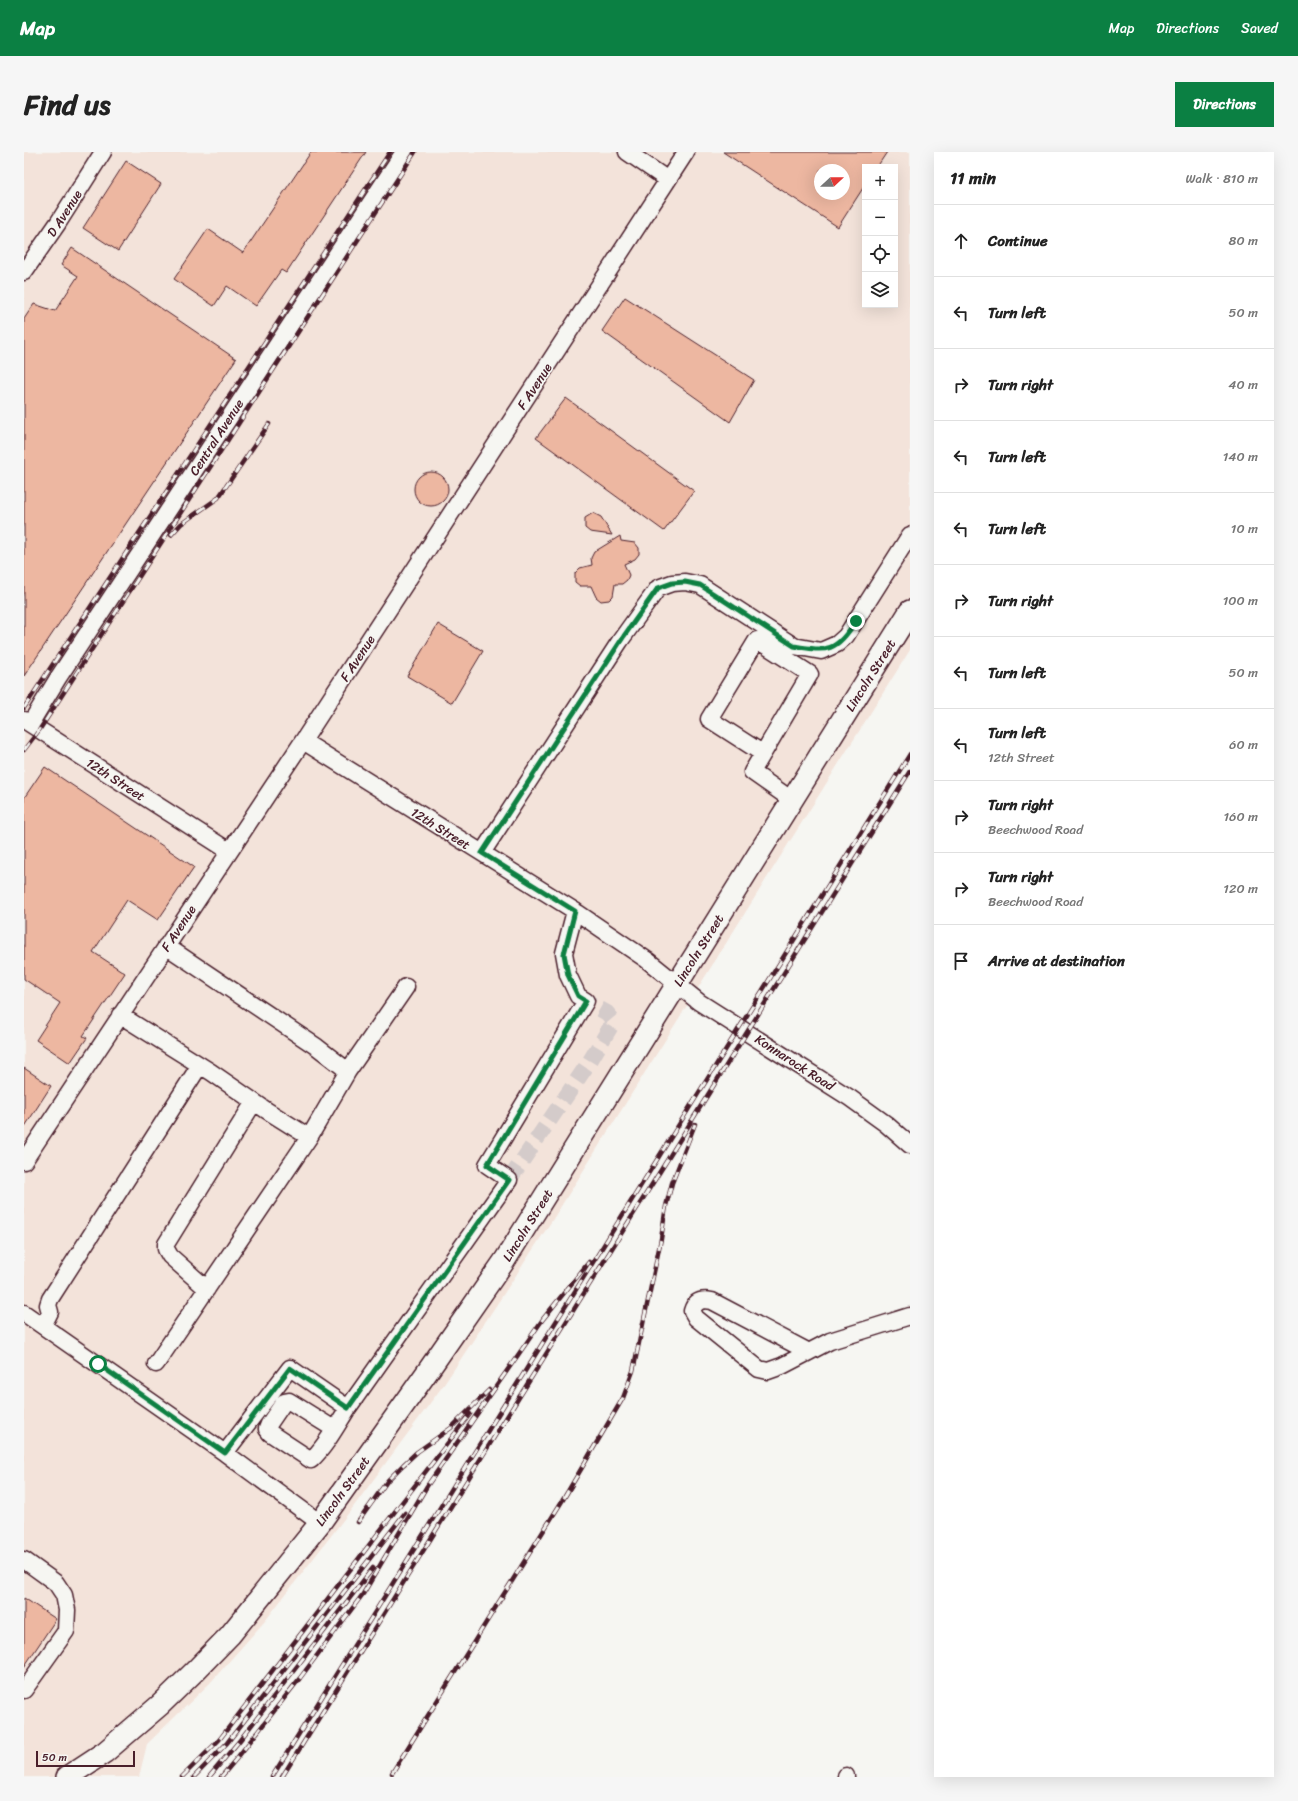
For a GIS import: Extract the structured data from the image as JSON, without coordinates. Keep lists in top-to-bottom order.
{
  "streets": {
    "main road": ["Lincoln Street"],
    "street": [
      "D Avenue",
      "F Avenue",
      "Central Avenue",
      "12th Street",
      "Konnarock Road"
    ]
  },
  "crossings": [
    ["F Avenue", "12th Street"],
    ["Central Avenue", "12th Street"],
    ["Lincoln Street", "12th Street"],
    ["Lincoln Street", "Konnarock Road"],
    ["12th Street", "Konnarock Road"]
  ],
  "scale_bar": "50 m",
  "north": "right",
  "page": {
    "header": "Map",
    "nav": ["Map", "Directions", "Saved"],
    "title": "Find us",
    "buttons": "Directions",
    "heading": ["11 min", "Walk · 810 m"],
    "map_buttons": ["+", "−"],
    "list": [
      ["Continue", "80 m"],
      ["Turn left", "50 m"],
      ["Turn right", "40 m"],
      ["Turn left", "140 m"],
      ["Turn left", "10 m"],
      ["Turn right", "100 m"],
      ["Turn left", "50 m"],
      ["Turn left", "12th Street", "60 m"],
      ["Turn right", "Beechwood Road", "160 m"],
      ["Turn right", "Beechwood Road", "120 m"],
      "Arrive at destination"
    ],
    "scale": "50 m"
  }
}
